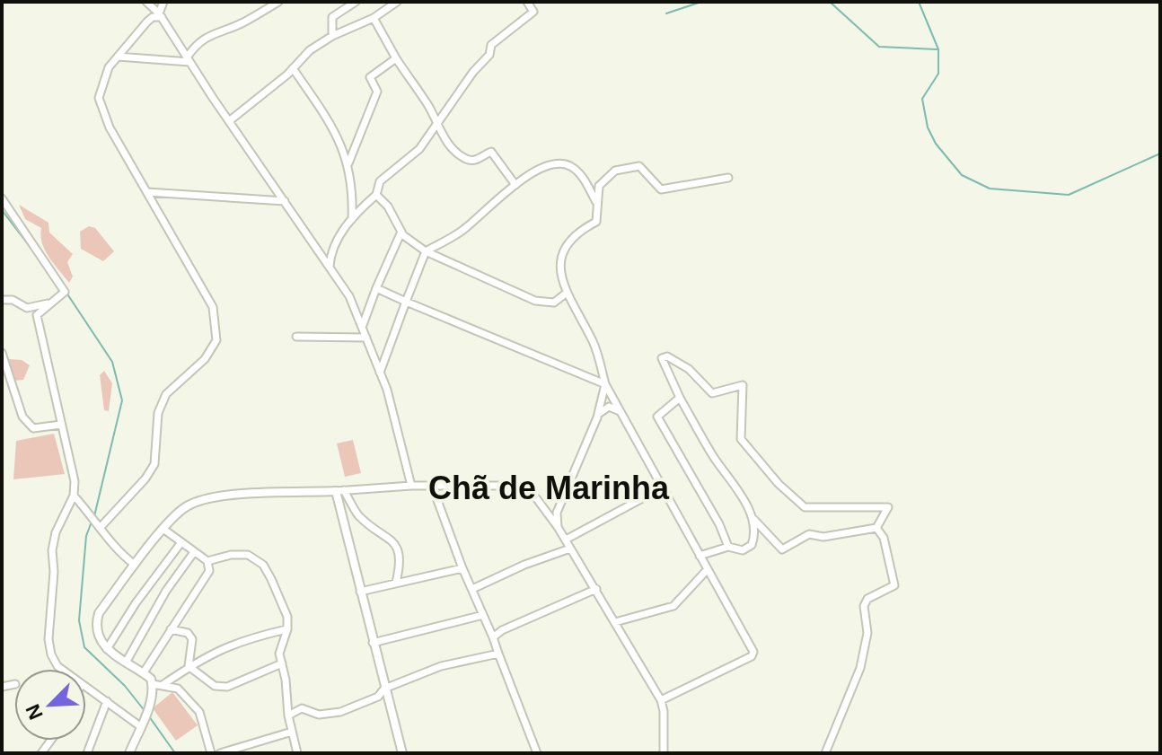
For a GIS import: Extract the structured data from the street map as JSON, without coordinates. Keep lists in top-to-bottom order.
{
  "districts": ["Chã de Marinha"],
  "north": "bottom left"
}
